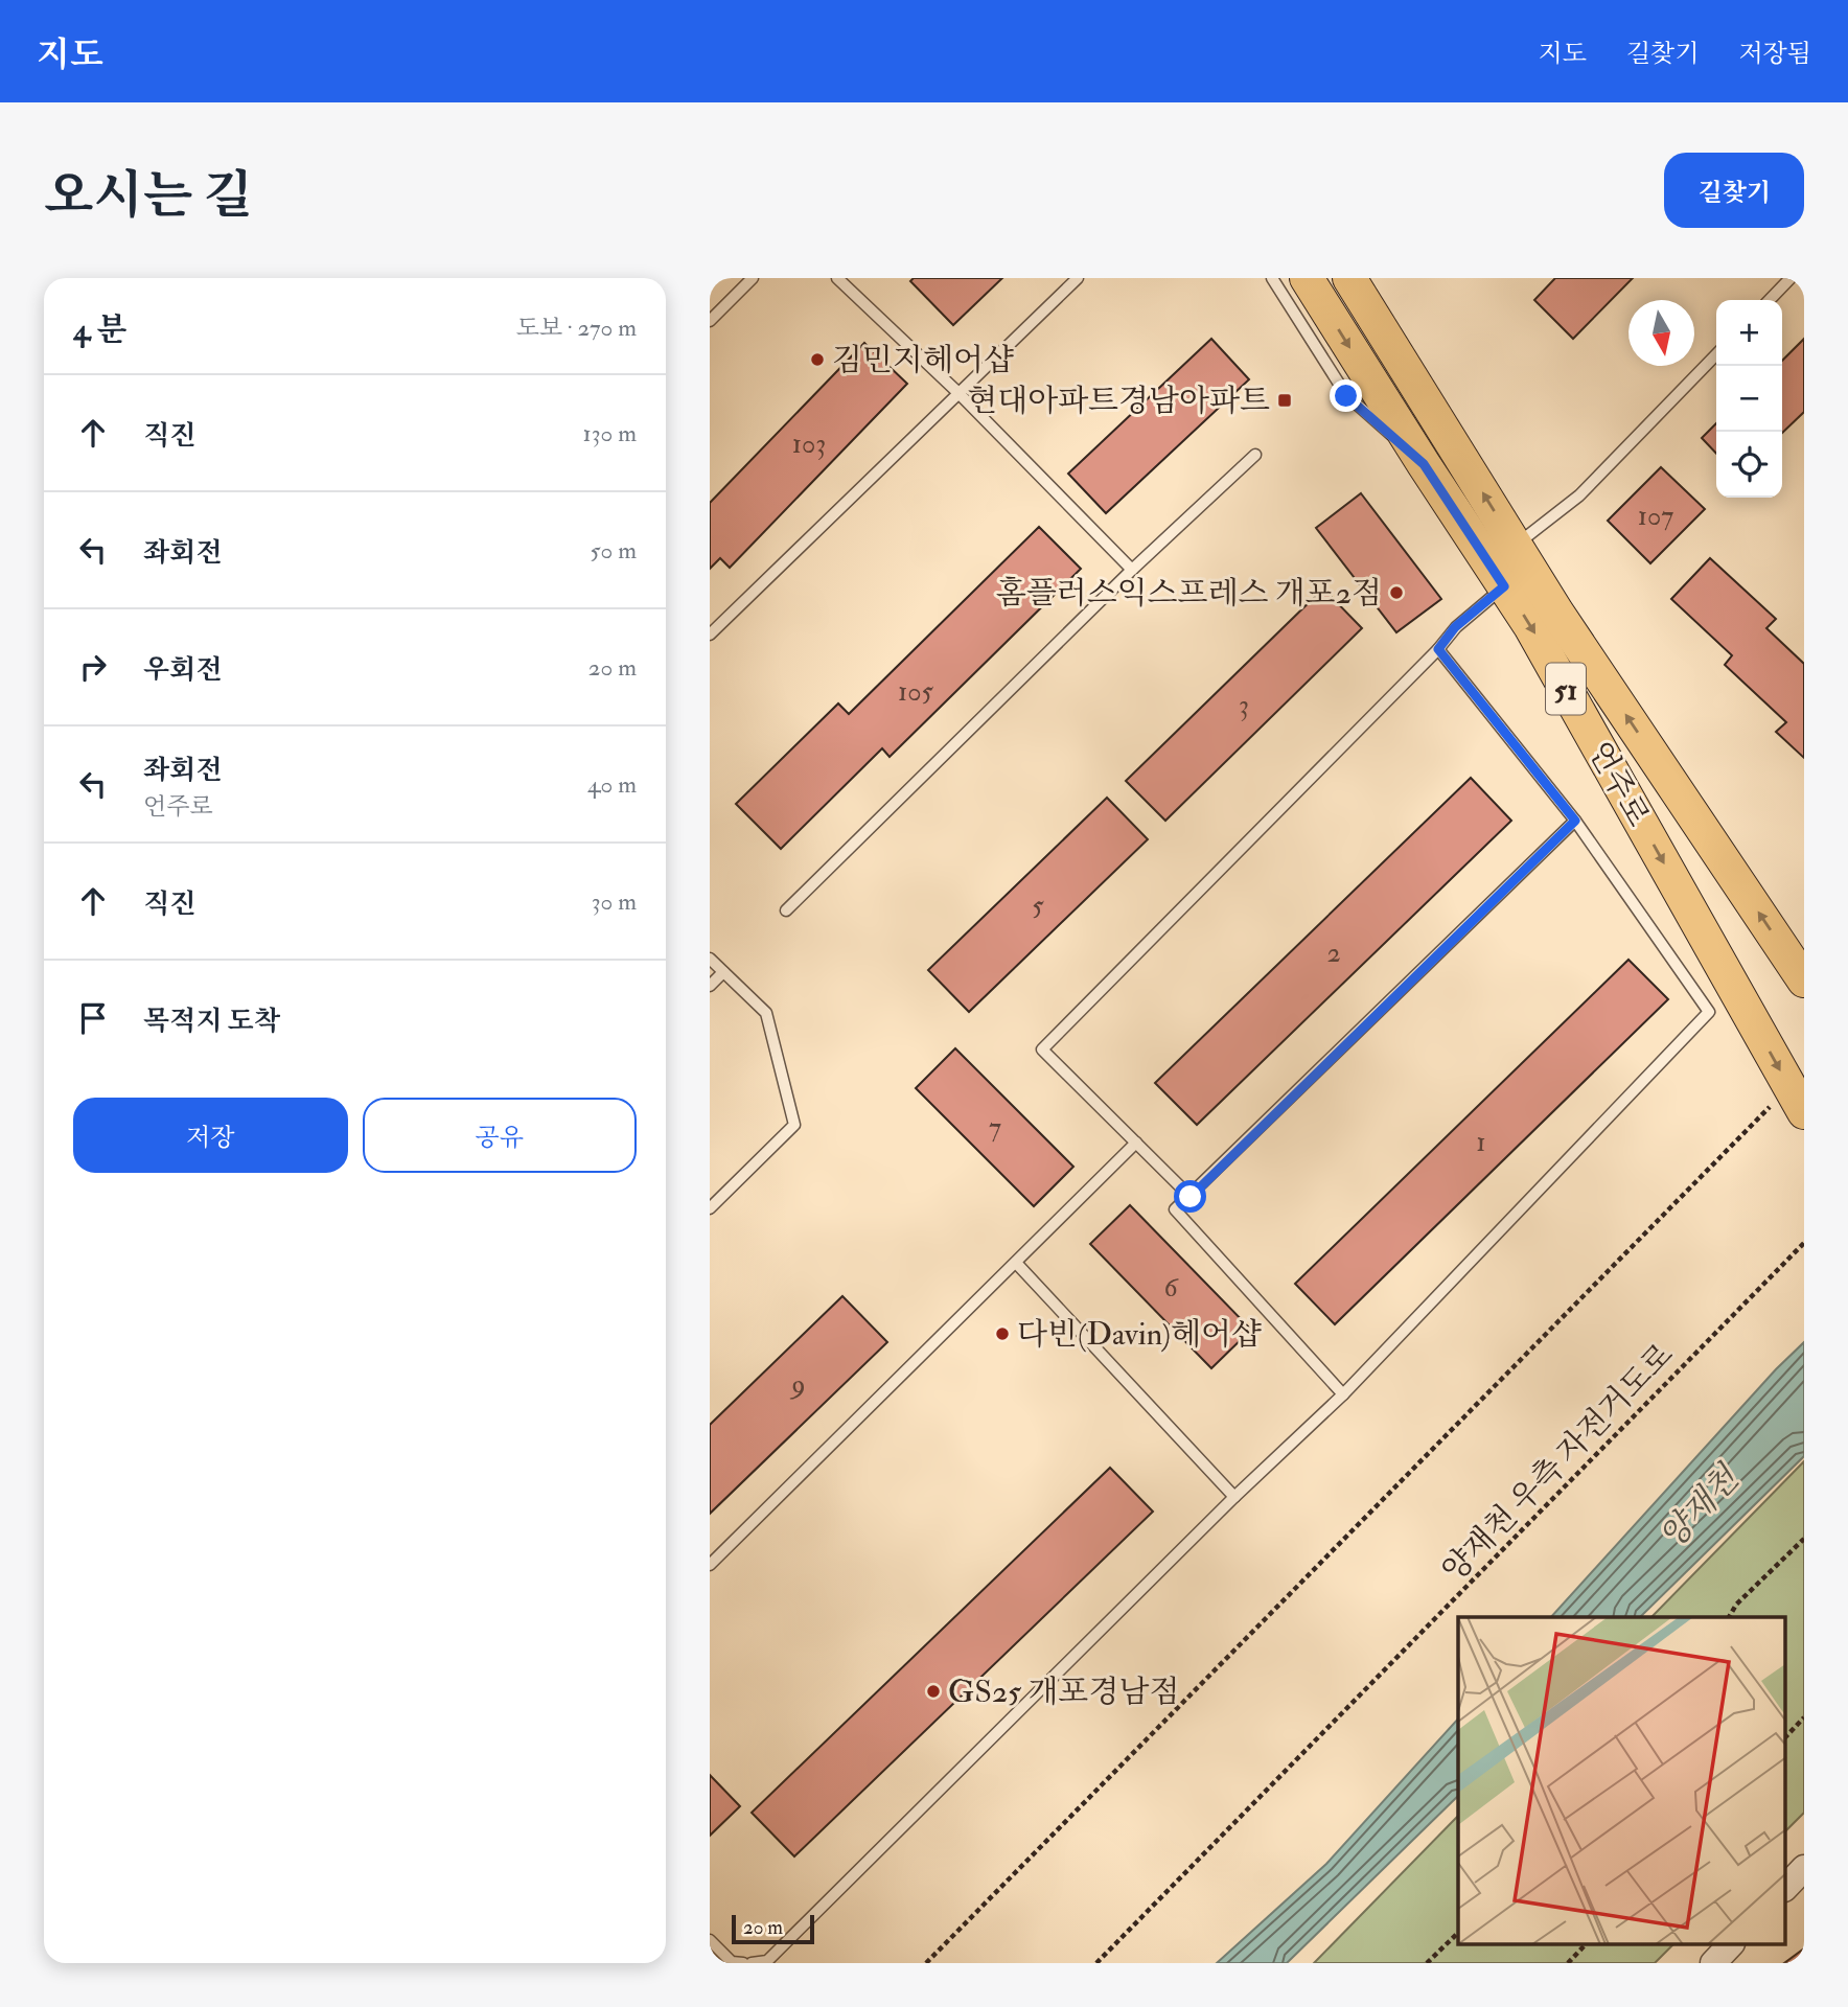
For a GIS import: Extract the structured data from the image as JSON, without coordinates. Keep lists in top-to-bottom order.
{
  "streets": {
    "main road": ["51", "언주로"],
    "path": ["양재천 우측 자전거도로"]
  },
  "water": ["양재천"],
  "places": {
    "other": [
      "김민지헤어샵",
      "홈플러스익스프레스 개포2점",
      "다빈(Davin)헤어샵",
      "GS25 개포경남점"
    ],
    "transit": ["현대아파트경남아파트"]
  },
  "house_numbers": [
    "103",
    "107",
    "105",
    "3",
    "5",
    "2",
    "7",
    "1",
    "6",
    "9"
  ],
  "scale_bar": "20 m",
  "north": "bottom",
  "page": {
    "header": "지도",
    "nav": ["지도", "길찾기", "저장됨"],
    "buttons": [
      "길찾기",
      ["저장", "공유"]
    ],
    "title": "오시는 길",
    "heading": ["4 분", "도보 · 270 m"],
    "map_buttons": ["+", "−"],
    "list": [
      ["직진", "130 m"],
      ["좌회전", "50 m"],
      ["우회전", "20 m"],
      ["좌회전", "언주로", "40 m"],
      ["직진", "30 m"],
      "목적지 도착"
    ],
    "scale": "20 m"
  }
}
